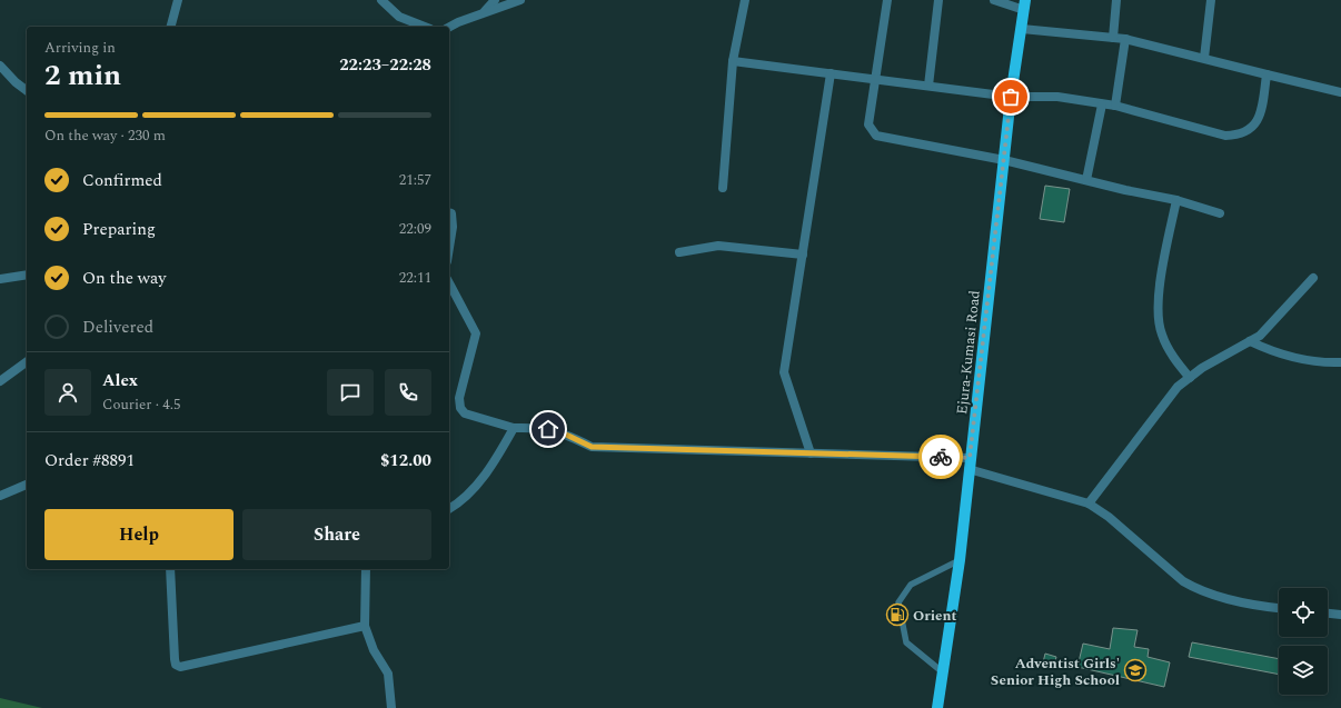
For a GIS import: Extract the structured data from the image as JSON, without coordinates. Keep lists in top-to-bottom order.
{
  "streets": {
    "main road": ["Ejura-Kumasi Road"]
  },
  "places": {
    "fuel station": ["Orient"],
    "school or university": ["Adventist Girls' Senior High School"]
  },
  "page": {
    "heading": ["2 min", "Arriving in", "22:23–22:28"],
    "panel": [
      "Alex",
      "Courier · 4.5",
      "Order #8891",
      "$12.00"
    ],
    "bar": "On the way · 230 m",
    "list": [
      ["Confirmed", "21:57"],
      ["Preparing", "22:09"],
      ["On the way", "22:11"],
      "Delivered"
    ],
    "buttons": ["Help", "Share"]
  }
}
